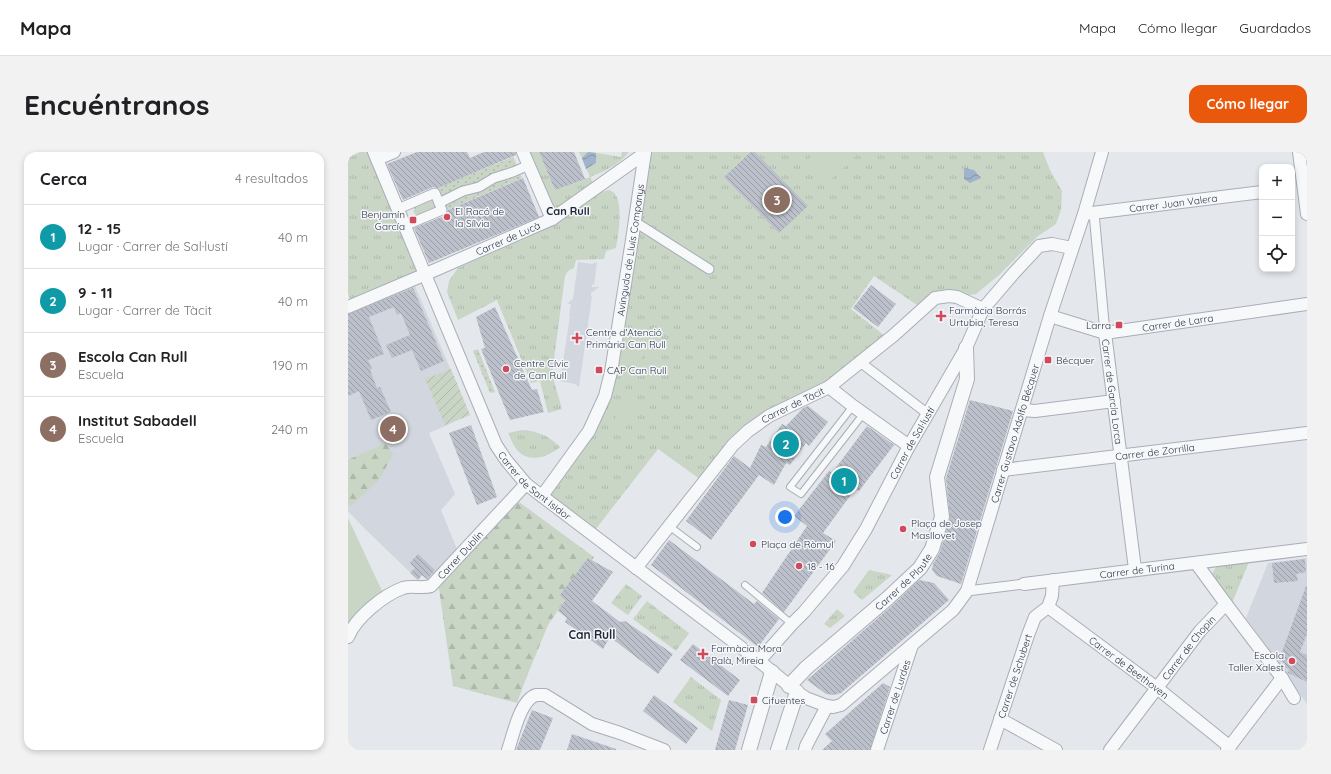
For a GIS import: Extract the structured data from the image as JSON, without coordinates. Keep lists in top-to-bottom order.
{
  "streets": {
    "street": [
      "Carrer Juan Valera",
      "Carrer de Lucà",
      "Avinguda de Lluís Companys",
      "Carrer de Larra",
      "Carrer de García Lorca",
      "Carrer de Tàcit",
      "Carrer Gustavo Adolfo Bécquer",
      "Carrer de Sal·lustí",
      "Carrer de Zorrilla",
      "Carrer de Sant Isidor",
      "Carrer Dublín",
      "Carrer de Turina",
      "Carrer de Plaute",
      "Carrer de Chopin",
      "Carrer de Beethoven",
      "Carrer de Schubert",
      "Carrer de Lurdes"
    ]
  },
  "crossings": [
    ["Carrer Juan Valera", "Carrer de García Lorca"],
    ["Carrer Juan Valera", "Carrer Gustavo Adolfo Bécquer"],
    ["Carrer de Lucà", "Avinguda de Lluís Companys"],
    ["Carrer de Lucà", "Carrer de Sant Isidor"],
    ["Avinguda de Lluís Companys", "Carrer de Sant Isidor"],
    ["Carrer de Larra", "Carrer de García Lorca"],
    ["Carrer de Larra", "Carrer Gustavo Adolfo Bécquer"],
    ["Carrer de García Lorca", "Carrer Gustavo Adolfo Bécquer"],
    ["Carrer de García Lorca", "Carrer de Zorrilla"],
    ["Carrer de García Lorca", "Carrer de Turina"],
    ["Carrer de Tàcit", "Carrer de Sal·lustí"],
    ["Carrer de Tàcit", "Carrer de Sant Isidor"],
    ["Carrer Gustavo Adolfo Bécquer", "Carrer de Sal·lustí"],
    ["Carrer Gustavo Adolfo Bécquer", "Carrer de Zorrilla"],
    ["Carrer Gustavo Adolfo Bécquer", "Carrer de Sant Isidor"],
    ["Carrer Gustavo Adolfo Bécquer", "Carrer de Turina"],
    ["Carrer Gustavo Adolfo Bécquer", "Carrer de Lurdes"],
    ["Carrer de Sal·lustí", "Carrer de Sant Isidor"],
    ["Carrer de Sal·lustí", "Carrer de Plaute"],
    ["Carrer de Sant Isidor", "Carrer Dublín"],
    ["Carrer de Sant Isidor", "Carrer de Plaute"],
    ["Carrer de Chopin", "Carrer de Beethoven"],
    ["Carrer de Beethoven", "Carrer de Schubert"]
  ],
  "districts": ["Can Rull", "Can Rull"],
  "places": {
    "other": [
      "El Racó de la Sílvia",
      "Centre Cívic de Can Rull",
      "Plaça de Josep Masllovet",
      "Plaça de Ròmul",
      "18 - 16",
      "Escola Taller Xalest"
    ],
    "transit": [
      "Benjamín García",
      "Larra",
      "Bécquer",
      "CAP Can Rull",
      "Cifuentes"
    ],
    "health": ["Farmàcia Borrás Urtubia, Teresa", "Centre d'Atenció Primària Can Rull", "Farmàcia Mora Palà, Mireia"]
  },
  "page": {
    "header": "Mapa",
    "nav": ["Mapa", "Cómo llegar", "Guardados"],
    "buttons": "Cómo llegar",
    "title": "Encuéntranos",
    "heading": ["Cerca", "4 resultados"],
    "map_buttons": ["+", "−"],
    "pins": [
      "3",
      "4",
      "2",
      "1"
    ],
    "list": [
      {
        "mark": "1",
        "name": "12 - 15",
        "note": "Lugar · Carrer de Sal·lustí",
        "value": "40 m"
      },
      {
        "mark": "2",
        "name": "9 - 11",
        "note": "Lugar · Carrer de Tàcit",
        "value": "40 m"
      },
      {
        "mark": "3",
        "name": "Escola Can Rull",
        "note": "Escuela",
        "value": "190 m"
      },
      {
        "mark": "4",
        "name": "Institut Sabadell",
        "note": "Escuela",
        "value": "240 m"
      }
    ]
  }
}
